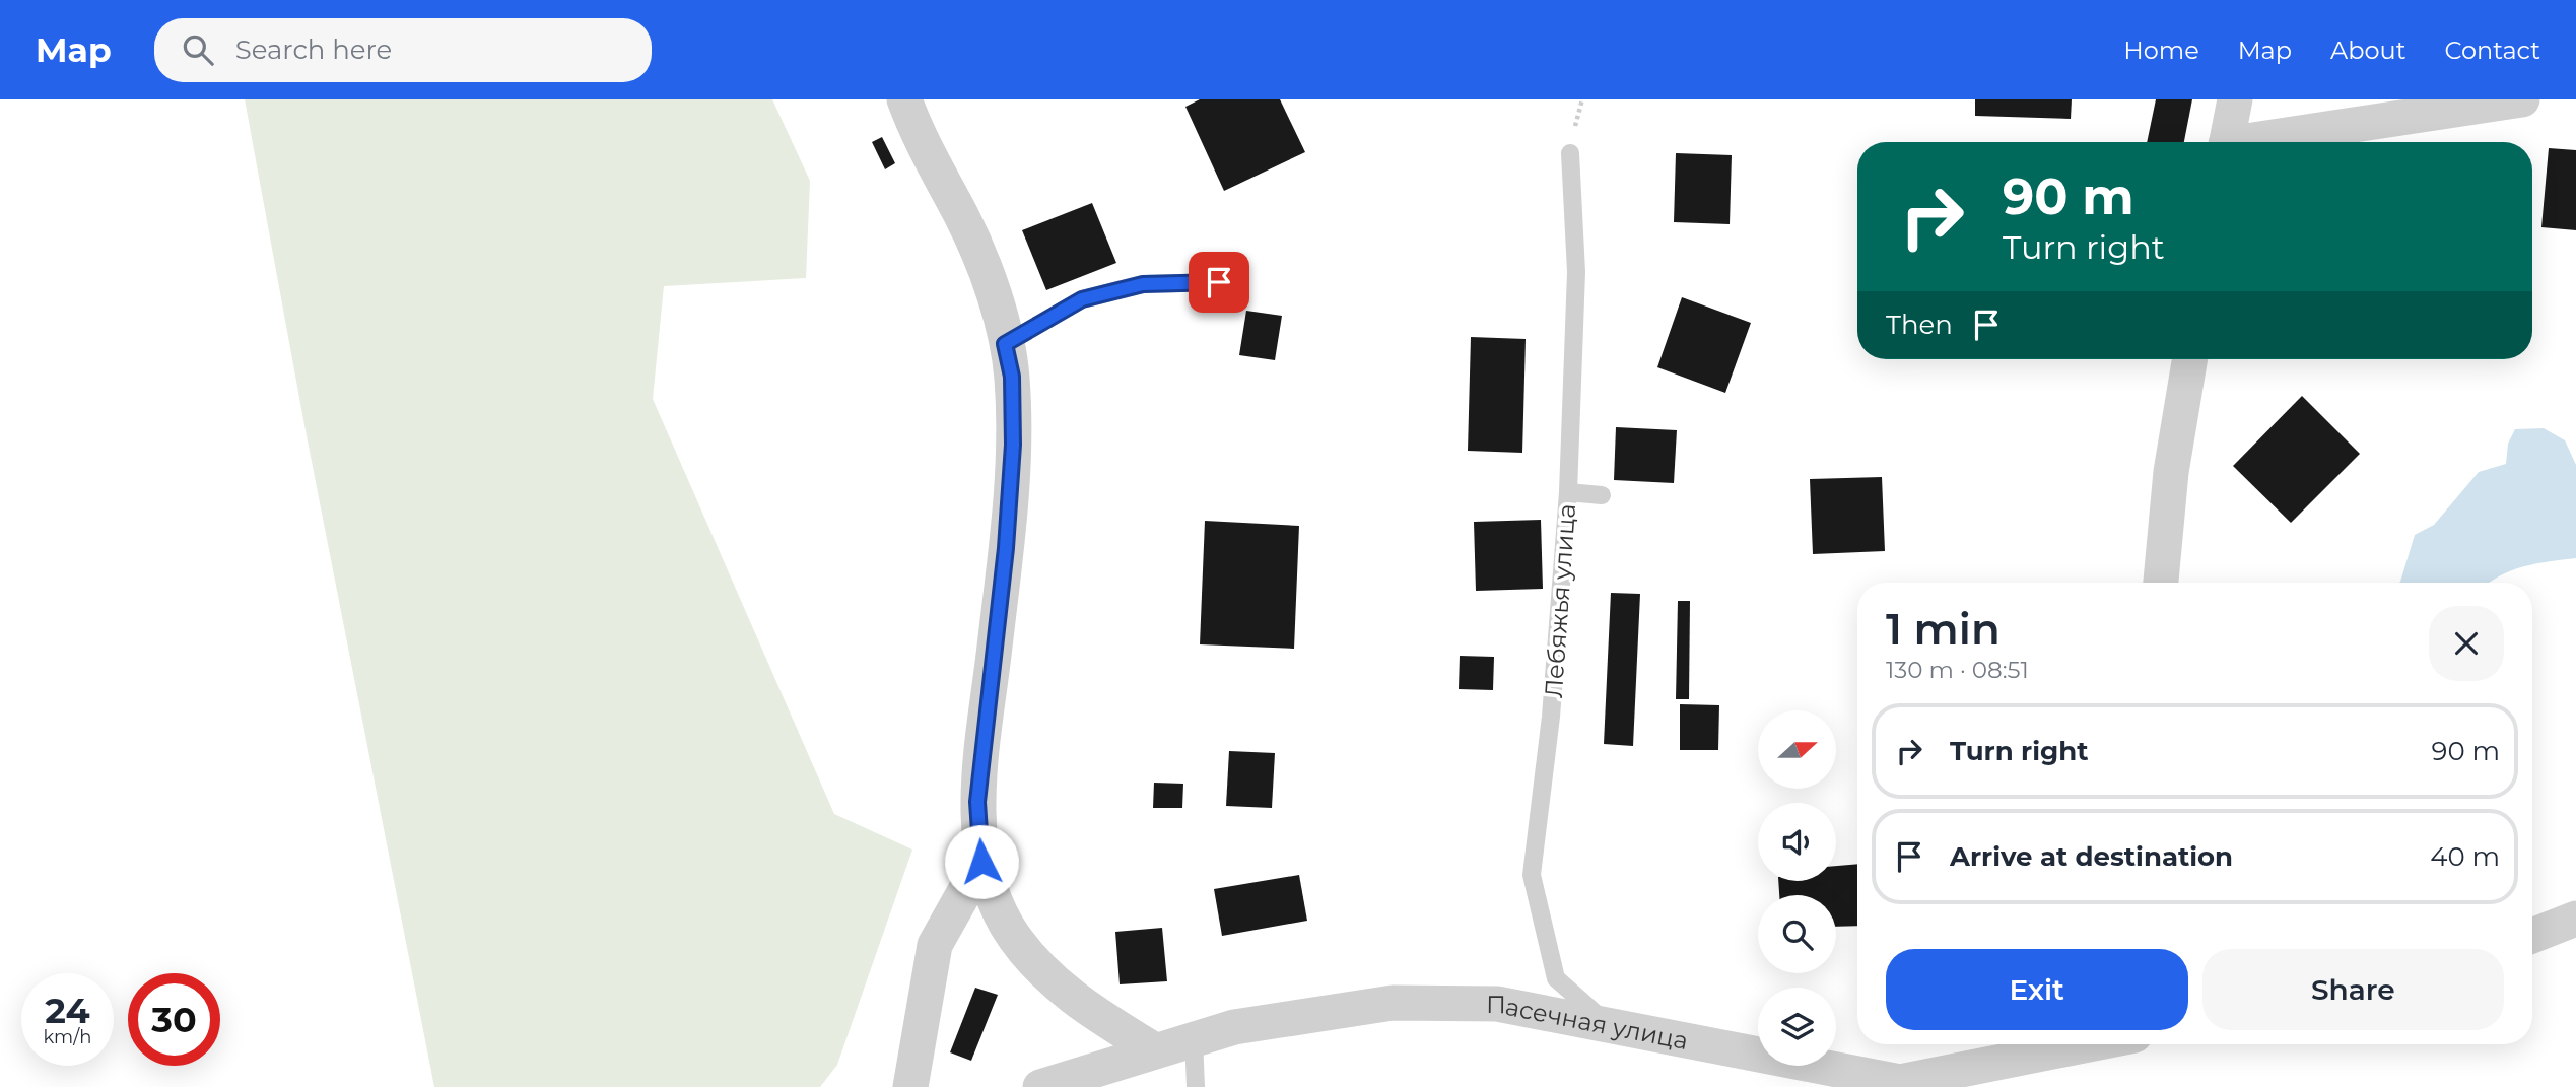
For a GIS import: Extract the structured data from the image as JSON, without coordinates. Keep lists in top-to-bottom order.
{
  "streets": {
    "street": ["Пасечная улица"],
    "lane": ["Лебяжья улица"]
  },
  "crossings": [
    ["Лебяжья улица", "Пасечная улица"]
  ],
  "north": "right",
  "page": {
    "header": "Map",
    "search": "Search here",
    "nav": [
      "Home",
      "Map",
      "About",
      "Contact"
    ],
    "turn": ["90 m", "Turn right"],
    "then": "Then",
    "heading": ["1 min", "130 m · 08:51"],
    "list": [
      {
        "name": "Turn right",
        "value": "90 m"
      },
      {
        "name": "Arrive at destination",
        "value": "40 m"
      }
    ],
    "buttons": ["Exit", "Share"],
    "speed": "24 km/h",
    "limit": "30"
  }
}
